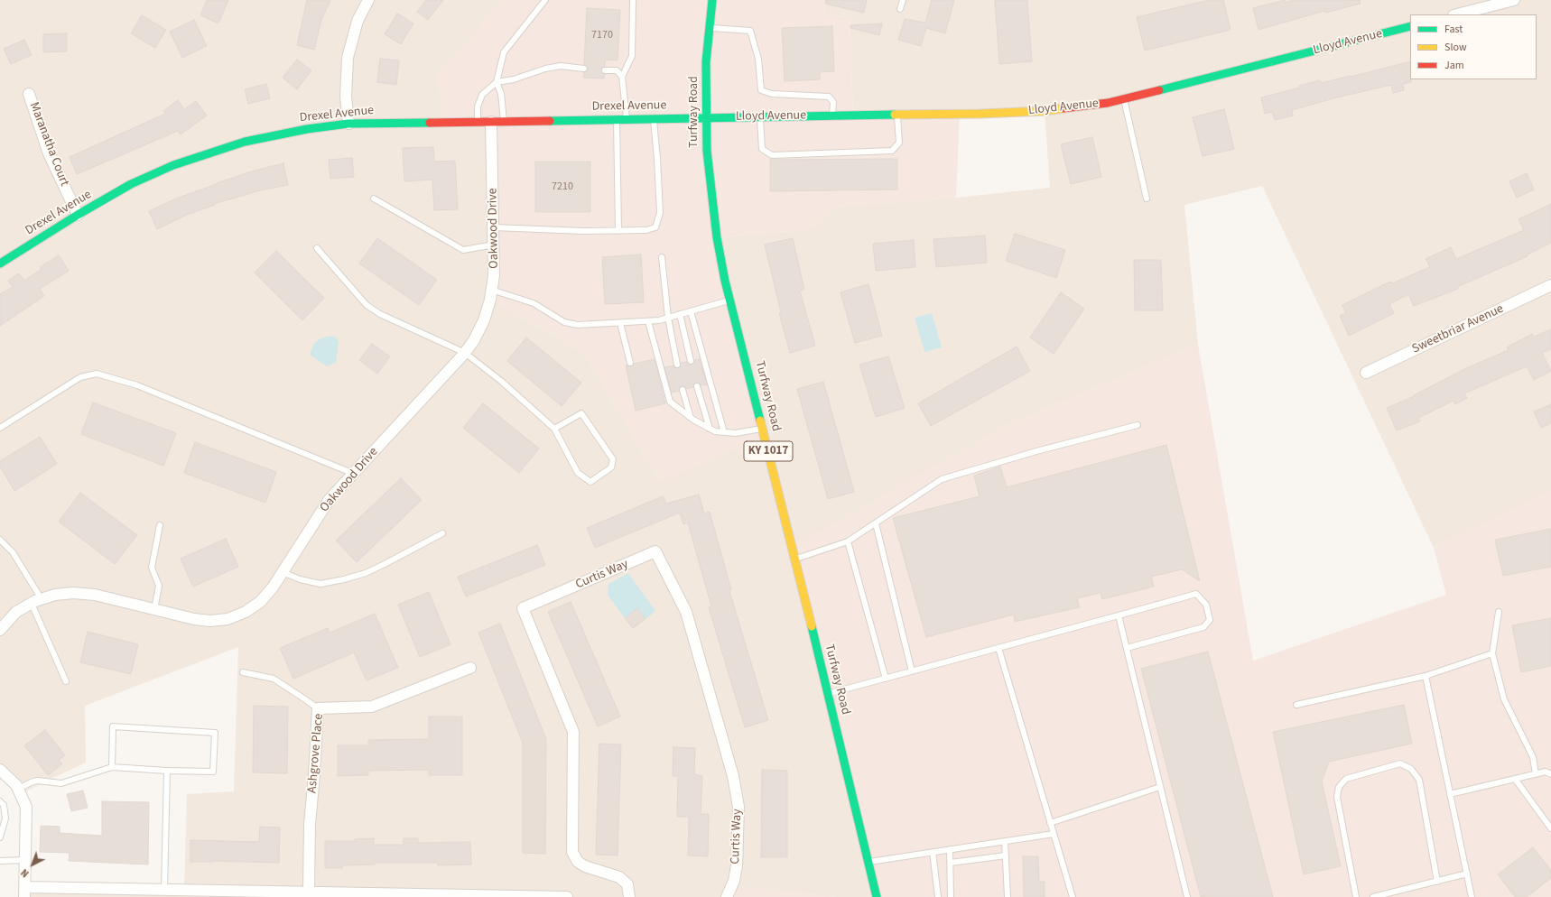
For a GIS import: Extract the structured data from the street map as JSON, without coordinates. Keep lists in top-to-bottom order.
{
  "streets": {
    "street": [
      "Lloyd Avenue",
      "Drexel Avenue",
      "Turfway Road",
      "Maranatha Court",
      "Oakwood Drive",
      "Sweetbriar Avenue",
      "KY 1017",
      "Curtis Way",
      "Ashgrove Place"
    ]
  },
  "crossings": [
    ["Lloyd Avenue", "Drexel Avenue"],
    ["Lloyd Avenue", "Turfway Road"],
    ["Drexel Avenue", "Turfway Road"],
    ["Drexel Avenue", "Maranatha Court"],
    ["Drexel Avenue", "Oakwood Drive"]
  ],
  "house_numbers": ["7170", "7210"],
  "legend": ["Fast", "Slow", "Jam"],
  "north": "bottom left"
}
